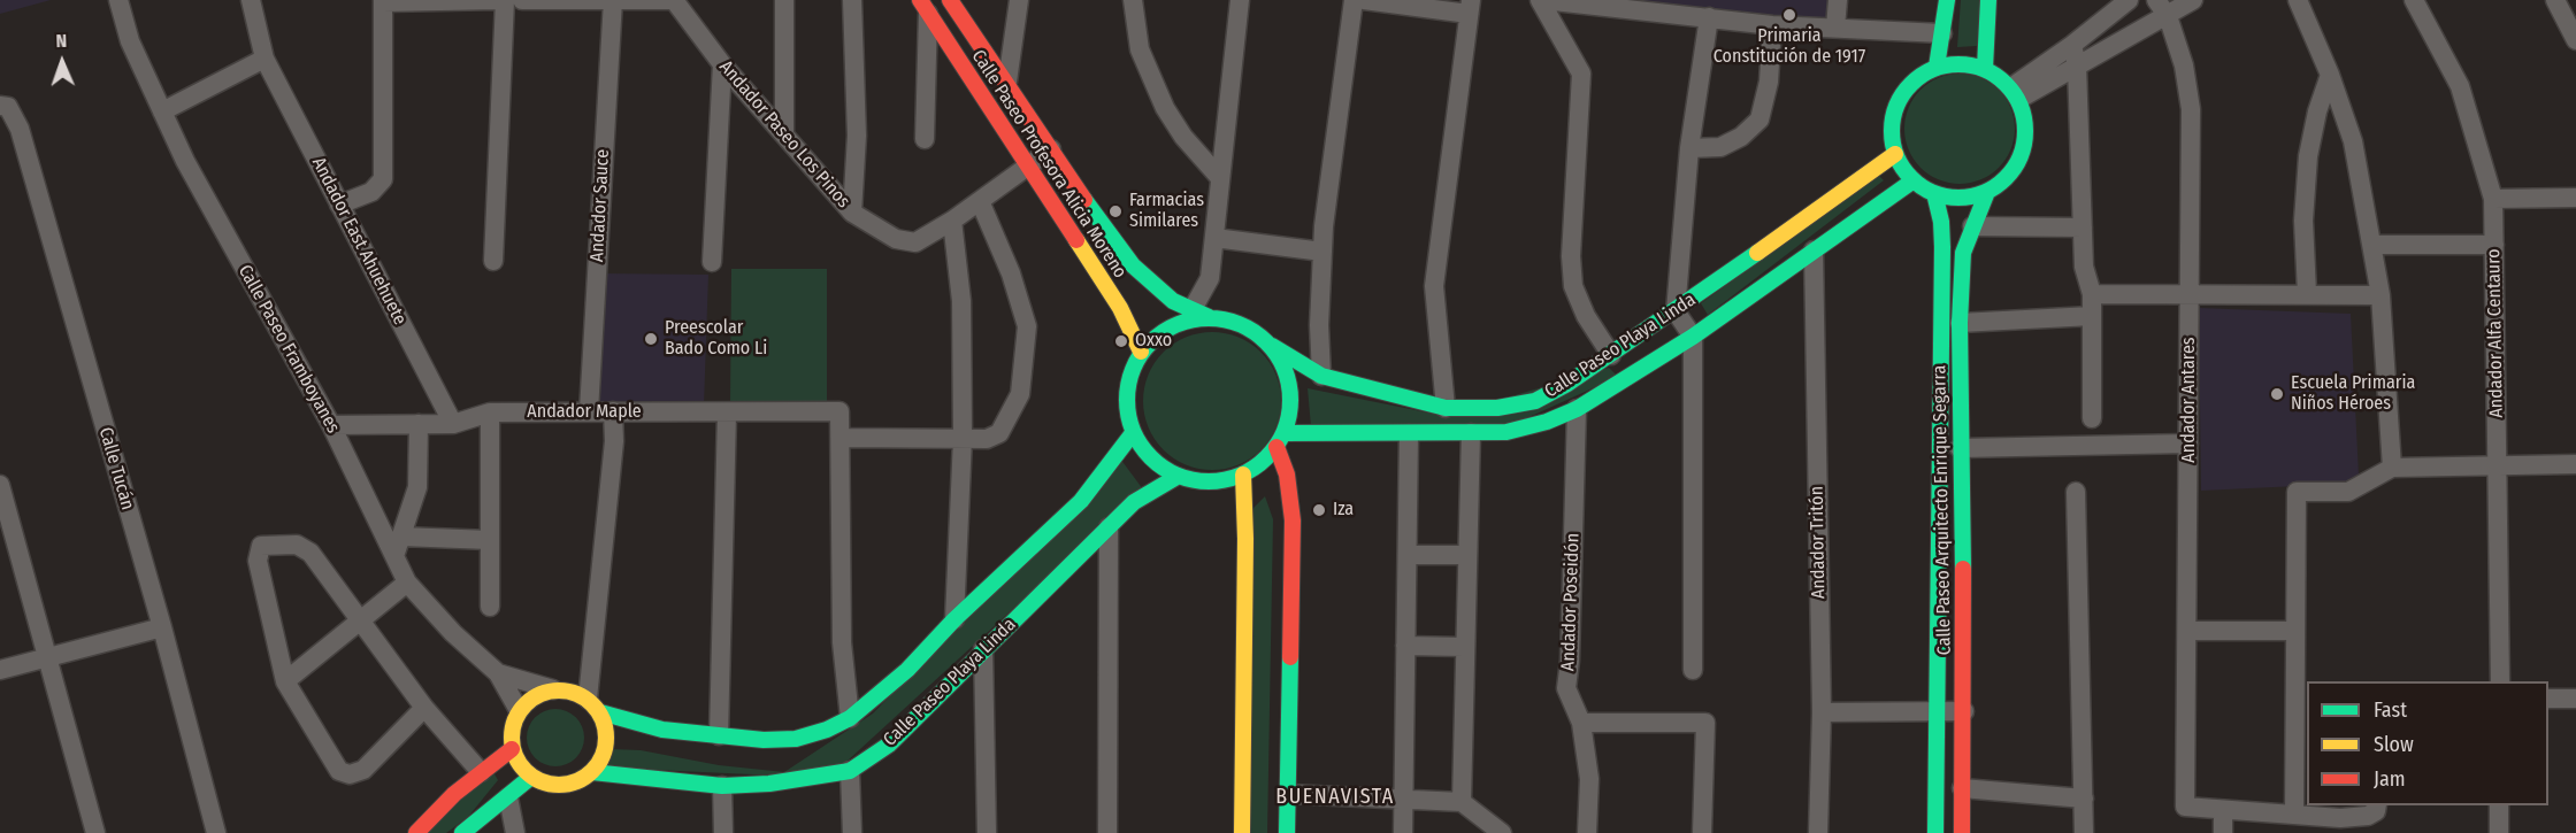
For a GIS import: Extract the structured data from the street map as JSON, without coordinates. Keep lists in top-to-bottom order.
{
  "streets": {
    "street": [
      "Andador Paseo Los Pinos",
      "Calle Paseo Profesora Alicia Moreno",
      "Andador Sauce",
      "Andador East Ahuehuete",
      "Andador Alfa Centauro",
      "Calle Paseo Playa Linda",
      "Calle Paseo Framboyanes",
      "Andador Antares",
      "Andador Maple",
      "Calle Tucán",
      "Calle Paseo Arquitecto Enrique Segarra",
      "Andador Tritón",
      "Andador Poseidón"
    ]
  },
  "crossings": [
    ["Andador Paseo Los Pinos", "Calle Paseo Profesora Alicia Moreno"],
    ["Calle Paseo Profesora Alicia Moreno", "Calle Paseo Playa Linda"],
    ["Andador Sauce", "Andador Maple"],
    ["Andador East Ahuehuete", "Andador Maple"],
    ["Calle Paseo Playa Linda", "Calle Paseo Framboyanes"],
    ["Calle Paseo Playa Linda", "Calle Paseo Arquitecto Enrique Segarra"],
    ["Calle Paseo Playa Linda", "Andador Tritón"],
    ["Calle Paseo Playa Linda", "Andador Poseidón"],
    ["Calle Paseo Framboyanes", "Andador Maple"]
  ],
  "districts": ["BUENAVISTA"],
  "places": [
    "Primaria Constitución de 1917",
    "Farmacias Similares",
    "Preescolar Bado Como Li",
    "Oxxo",
    "Escuela Primaria Niños Héroes",
    "Iza"
  ],
  "legend": ["Fast", "Slow", "Jam"],
  "north": "top"
}
